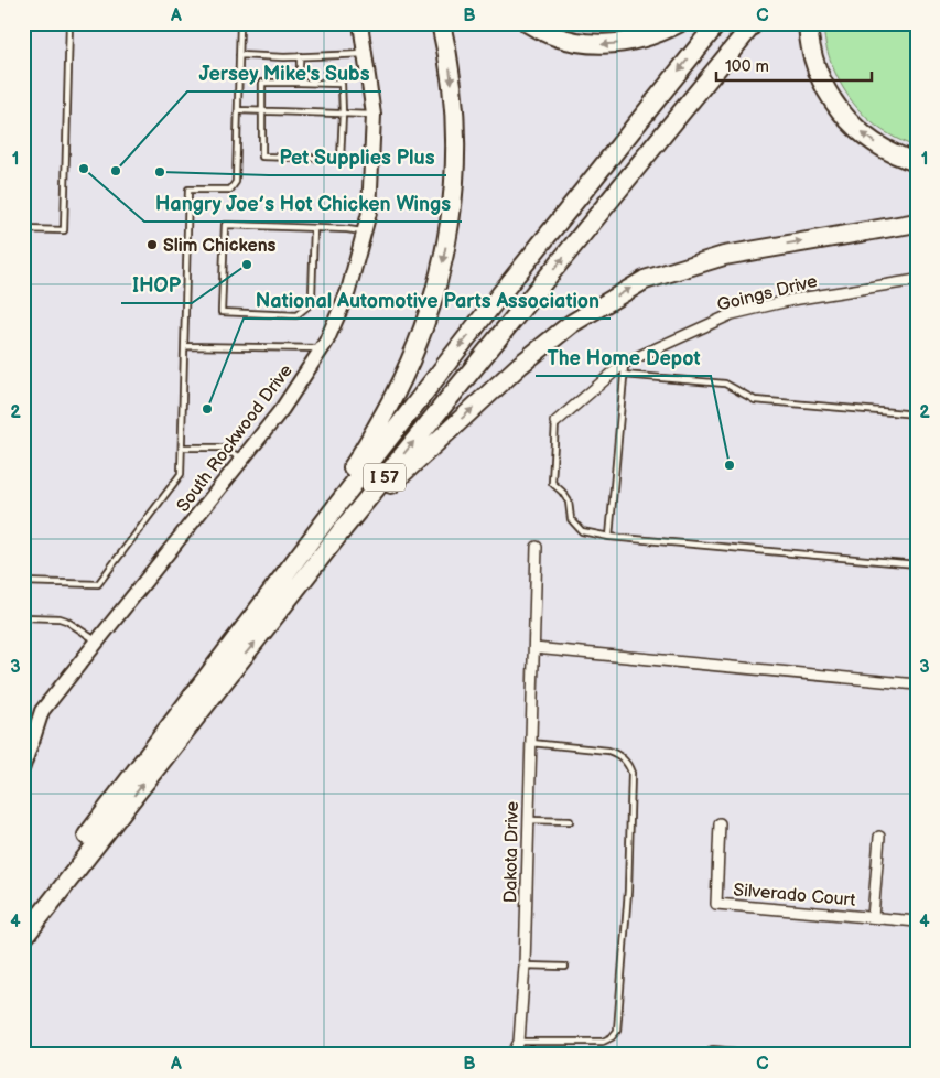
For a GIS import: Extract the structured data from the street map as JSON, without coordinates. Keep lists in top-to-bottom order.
{
  "streets": {
    "highway": ["I 57"],
    "main road": ["South Rockwood Drive"],
    "street": ["Goings Drive", "Dakota Drive", "Silverado Court"]
  },
  "places": [
    "Hangry Joe’s Hot Chicken Wings",
    "Jersey Mike's Subs",
    "Pet Supplies Plus",
    "Slim Chickens",
    "IHOP",
    "National Automotive Parts Association",
    "The Home Depot"
  ],
  "scale_bar": "100 m",
  "grid": {
    "columns": ["A", "B", "C"],
    "rows": [
      "1",
      "2",
      "3",
      "4"
    ]
  }
}
